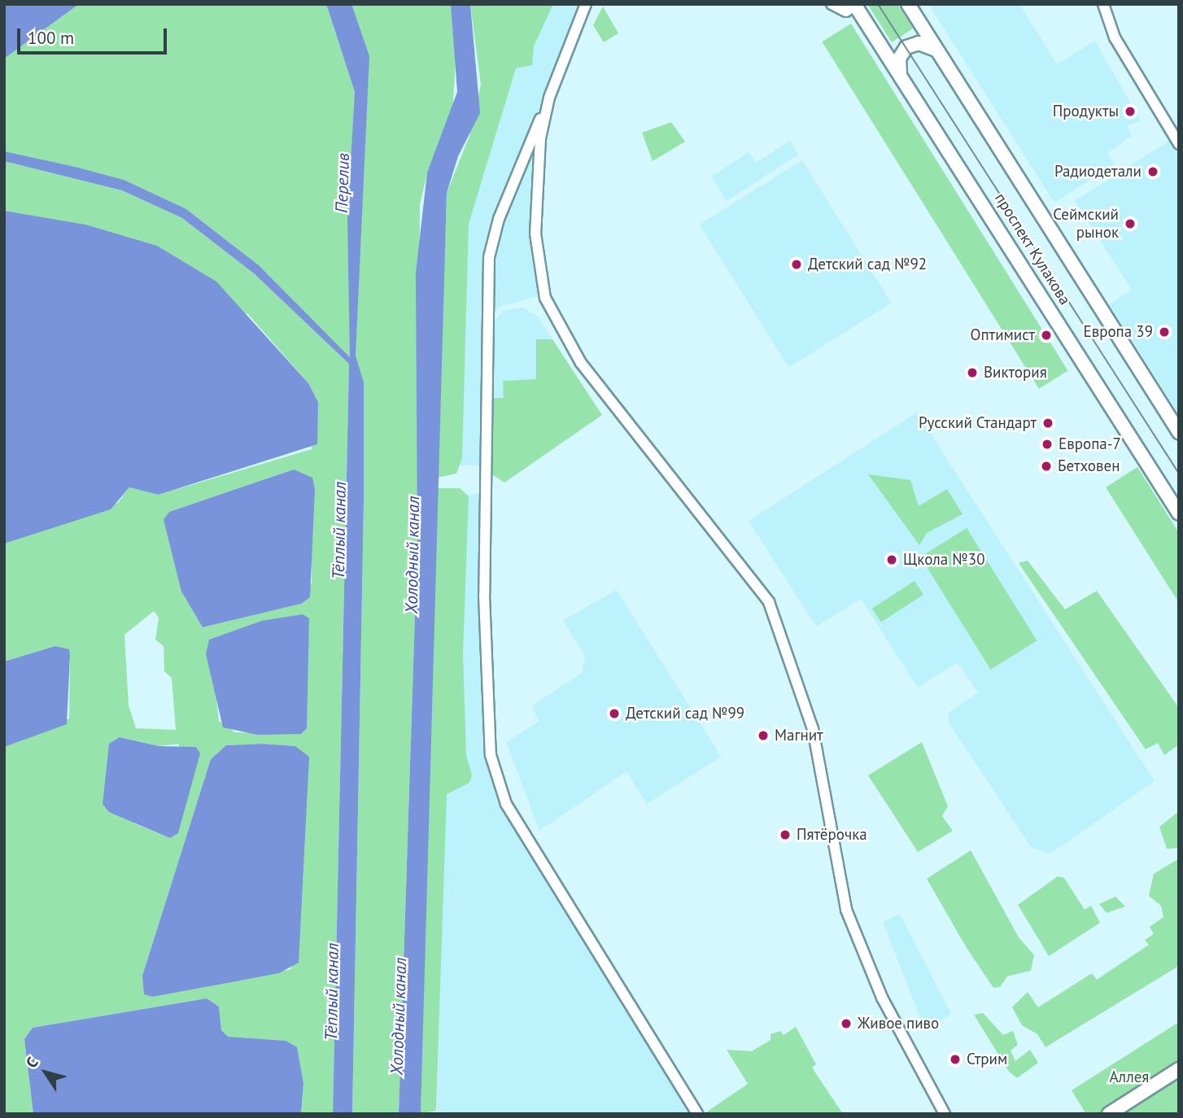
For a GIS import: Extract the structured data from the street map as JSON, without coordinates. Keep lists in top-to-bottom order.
{
  "streets": {
    "main road": ["проспект Кулакова"]
  },
  "water": ["Перелив", "Тёплый канал", "Холодный канал"],
  "parks": ["Аллея"],
  "places": [
    "Продукты",
    "Радиодетали",
    "Сеймский рынок",
    "Детский сад №92",
    "Европа 39",
    "Оптимист",
    "Виктория",
    "Русский Стандарт",
    "Европа-7",
    "Бетховен",
    "Щкола №30",
    "Детский сад №99",
    "Магнит",
    "Пятёрочка",
    "Живое пиво",
    "Стрим"
  ],
  "scale_bar": "100 m",
  "north": "top left"
}
